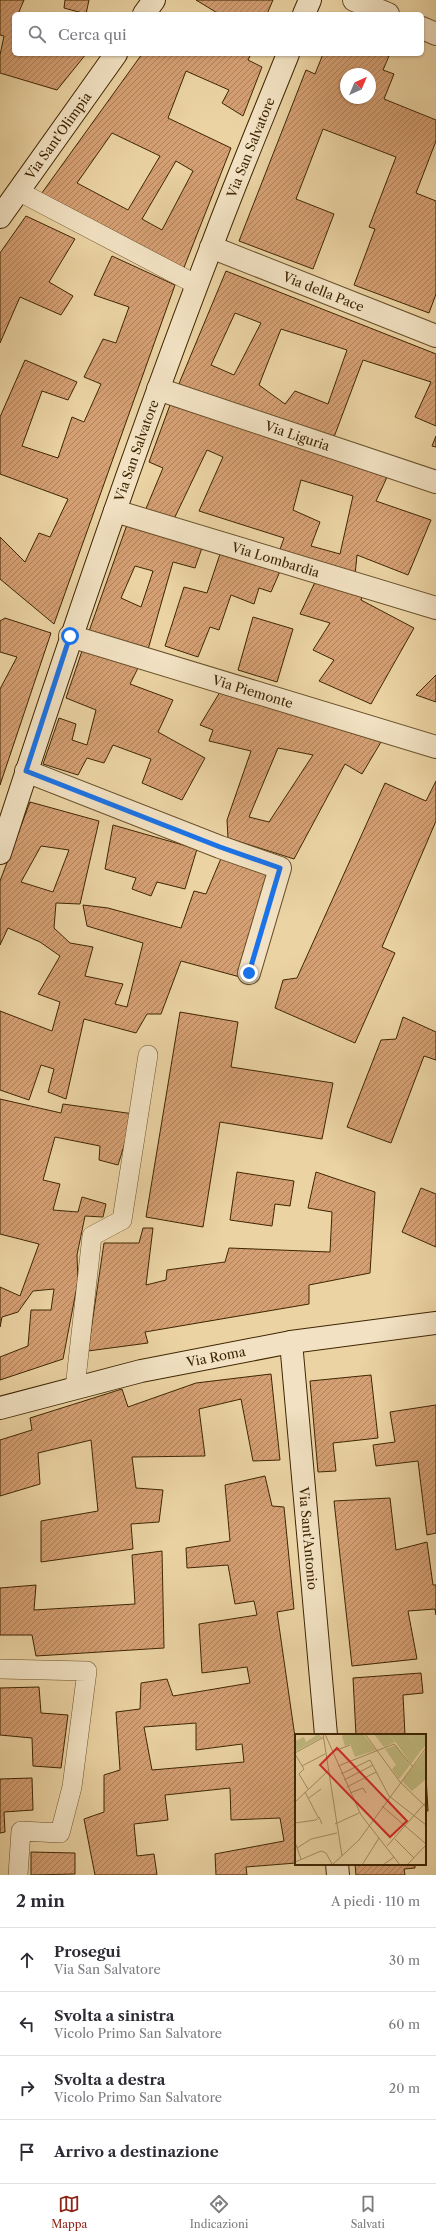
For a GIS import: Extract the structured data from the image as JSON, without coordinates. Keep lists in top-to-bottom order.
{
  "streets": {
    "street": [
      "Via Sant'Olimpia",
      "Via San Salvatore",
      "Via della Pace",
      "Via Liguria",
      "Via Lombardia",
      "Via Piemonte",
      "Via Roma",
      "Via Sant'Antonio"
    ]
  },
  "crossings": [
    ["Via San Salvatore", "Via della Pace"],
    ["Via San Salvatore", "Via Liguria"],
    ["Via San Salvatore", "Via Lombardia"],
    ["Via San Salvatore", "Via Piemonte"],
    ["Via Roma", "Via Sant'Antonio"]
  ],
  "north": "top right",
  "page": {
    "search": "Cerca qui",
    "heading": ["2 min", "A piedi · 110 m"],
    "list": [
      ["Prosegui", "Via San Salvatore", "30 m"],
      ["Svolta a sinistra", "Vicolo Primo San Salvatore", "60 m"],
      ["Svolta a destra", "Vicolo Primo San Salvatore", "20 m"],
      "Arrivo a destinazione"
    ],
    "nav": ["Mappa", "Indicazioni", "Salvati"]
  }
}
